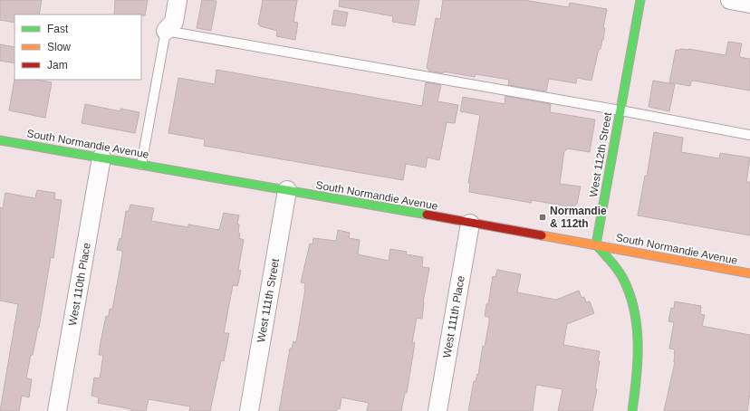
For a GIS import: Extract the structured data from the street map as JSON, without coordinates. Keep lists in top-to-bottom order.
{
  "streets": {
    "main road": ["South Normandie Avenue", "West 112th Street"],
    "street": ["West 110th Place", "West 111th Street", "West 111th Place"]
  },
  "crossings": [
    ["South Normandie Avenue", "West 112th Street"],
    ["South Normandie Avenue", "West 110th Place"],
    ["South Normandie Avenue", "West 111th Street"],
    ["South Normandie Avenue", "West 111th Place"]
  ],
  "places": {
    "transit": ["Normandie & 112th"]
  },
  "legend": ["Fast", "Slow", "Jam"]
}
